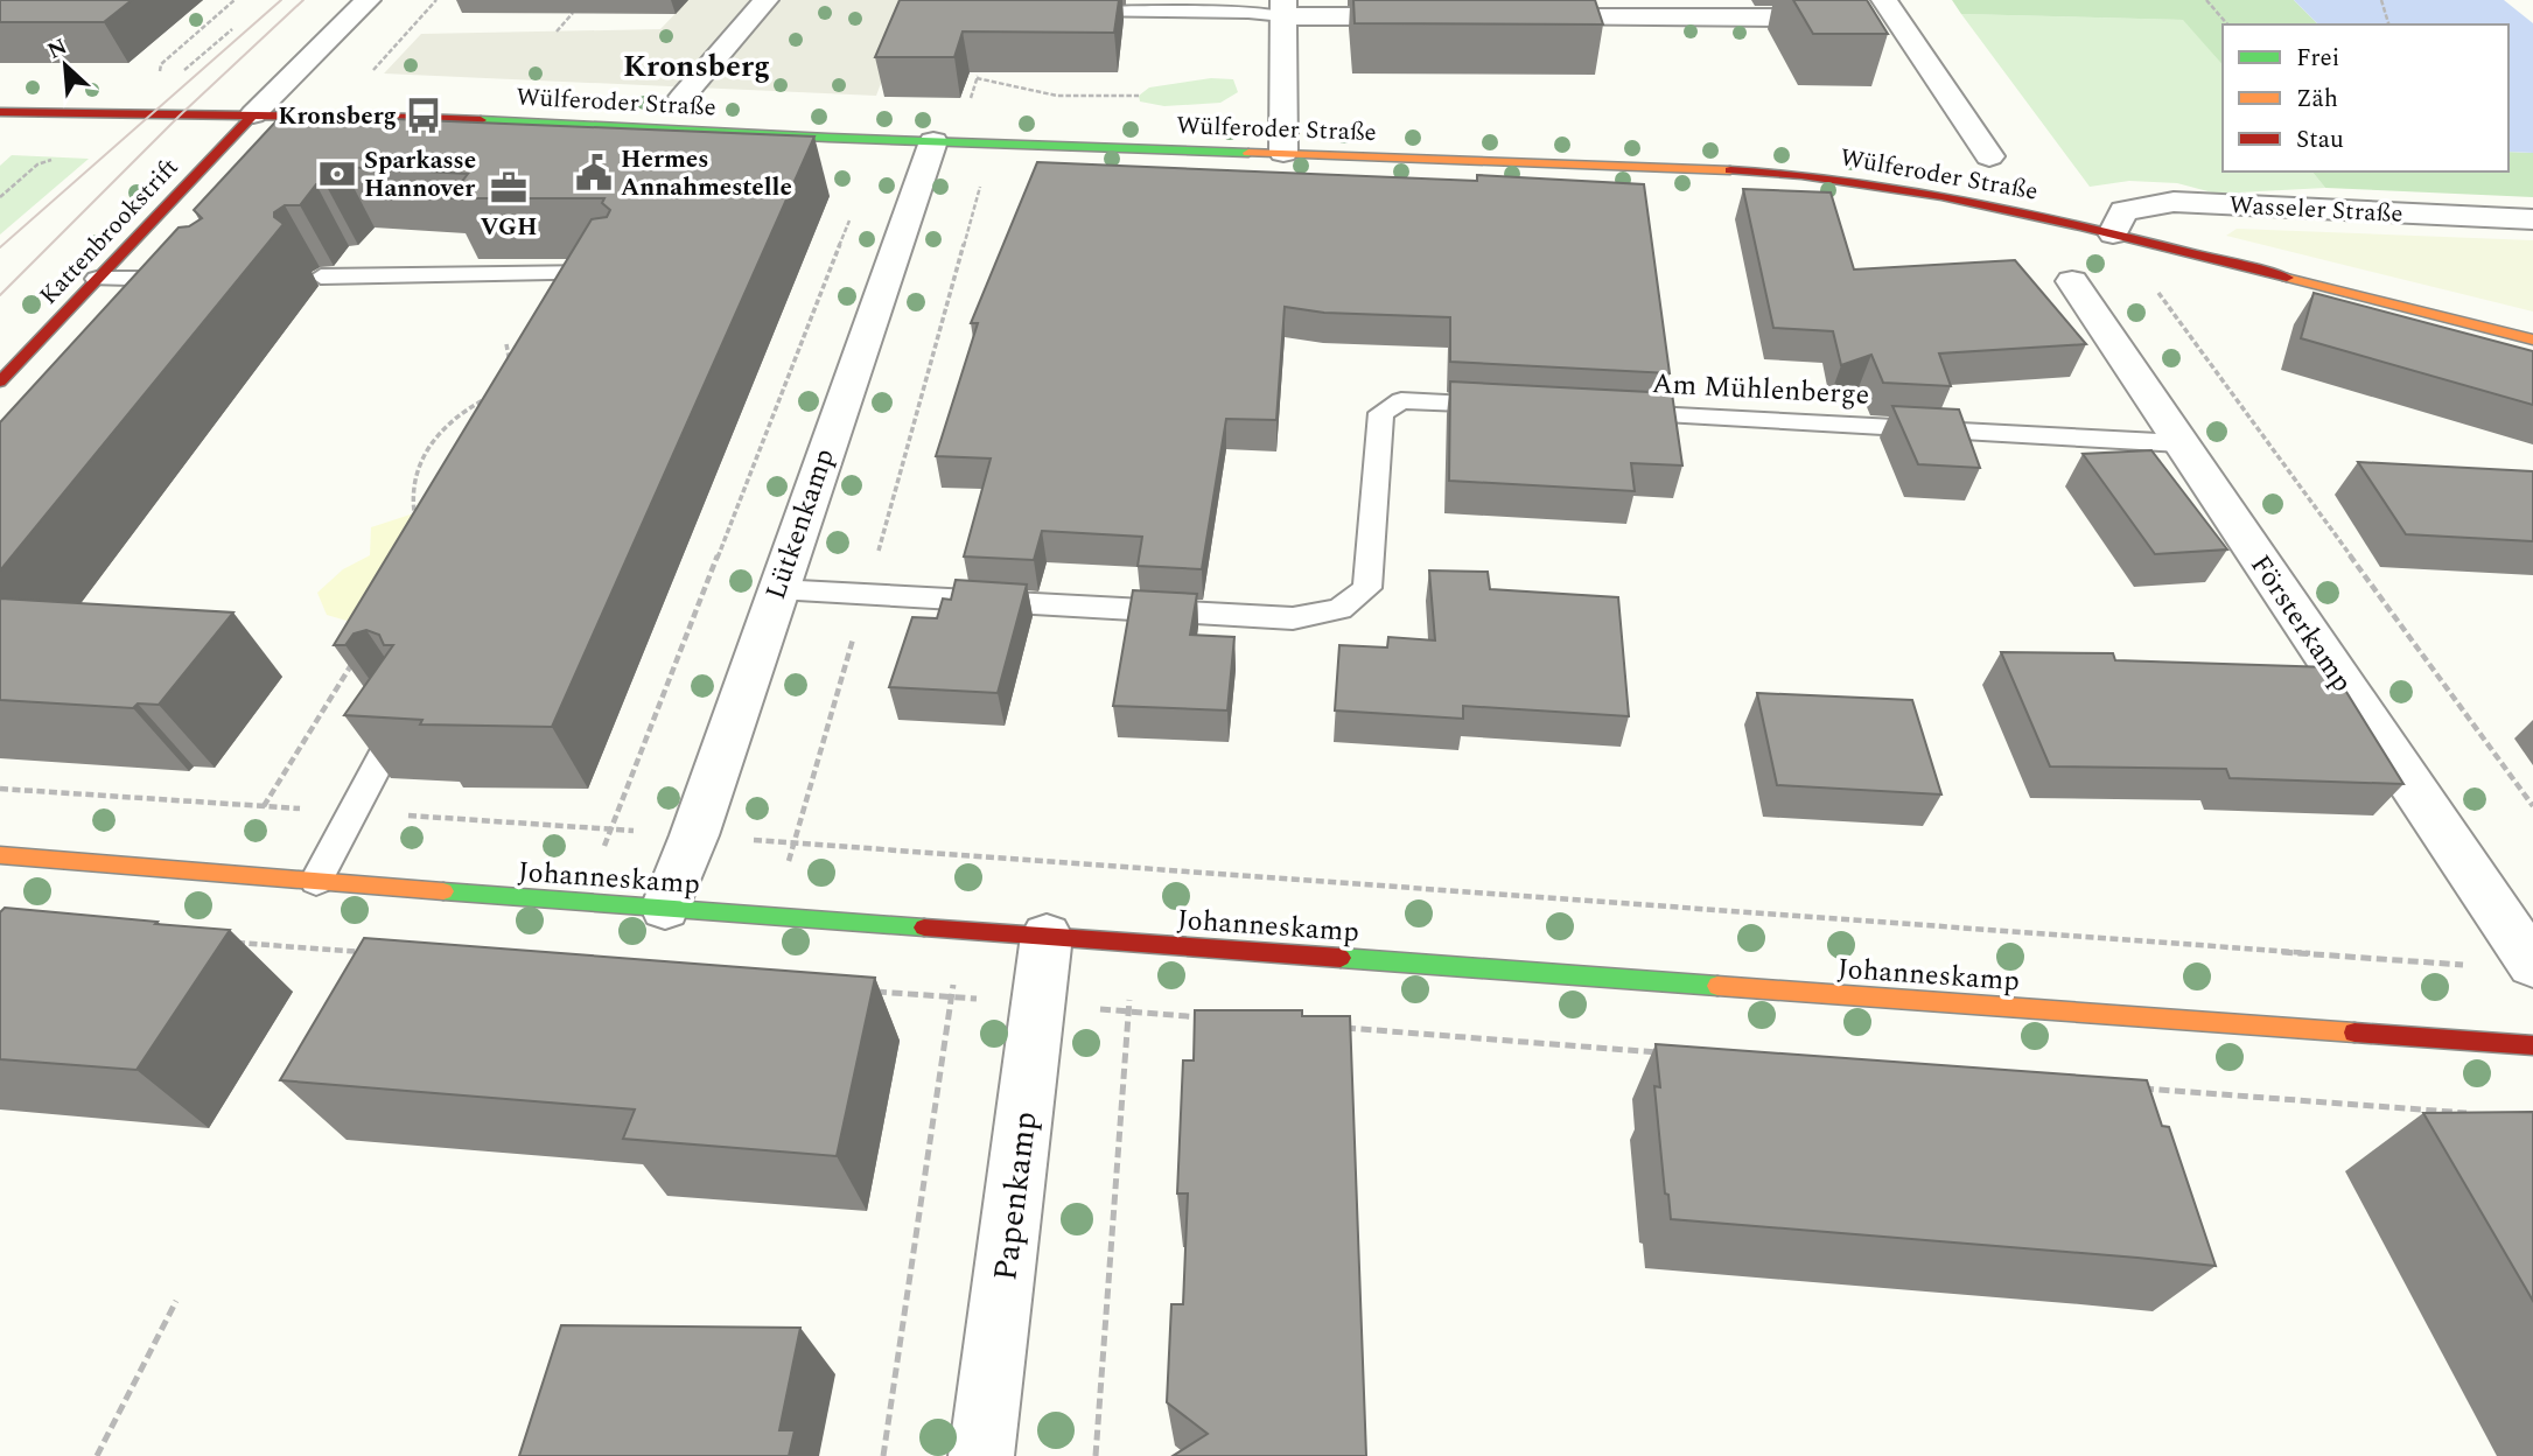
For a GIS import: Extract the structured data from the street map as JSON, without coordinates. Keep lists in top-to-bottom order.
{
  "streets": {
    "main road": ["Wülferoder Straße", "Kattenbrookstrift", "Johanneskamp"],
    "street": [
      "Wasseler Straße",
      "Lütkenkamp",
      "Försterkamp",
      "Papenkamp"
    ],
    "lane": ["Am Mühlenberge"]
  },
  "crossings": [
    ["Wülferoder Straße", "Wasseler Straße"],
    ["Wülferoder Straße", "Kattenbrookstrift"],
    ["Wülferoder Straße", "Lütkenkamp"],
    ["Am Mühlenberge", "Försterkamp"],
    ["Lütkenkamp", "Johanneskamp"],
    ["Johanneskamp", "Papenkamp"]
  ],
  "districts": ["Kronsberg"],
  "places": {
    "bus stop": ["Kronsberg"],
    "public building": ["Hermes Annahmestelle"],
    "bank": ["Sparkasse Hannover"],
    "office": ["VGH"]
  },
  "legend": ["Frei", "Zäh", "Stau"],
  "north": "top left"
}
